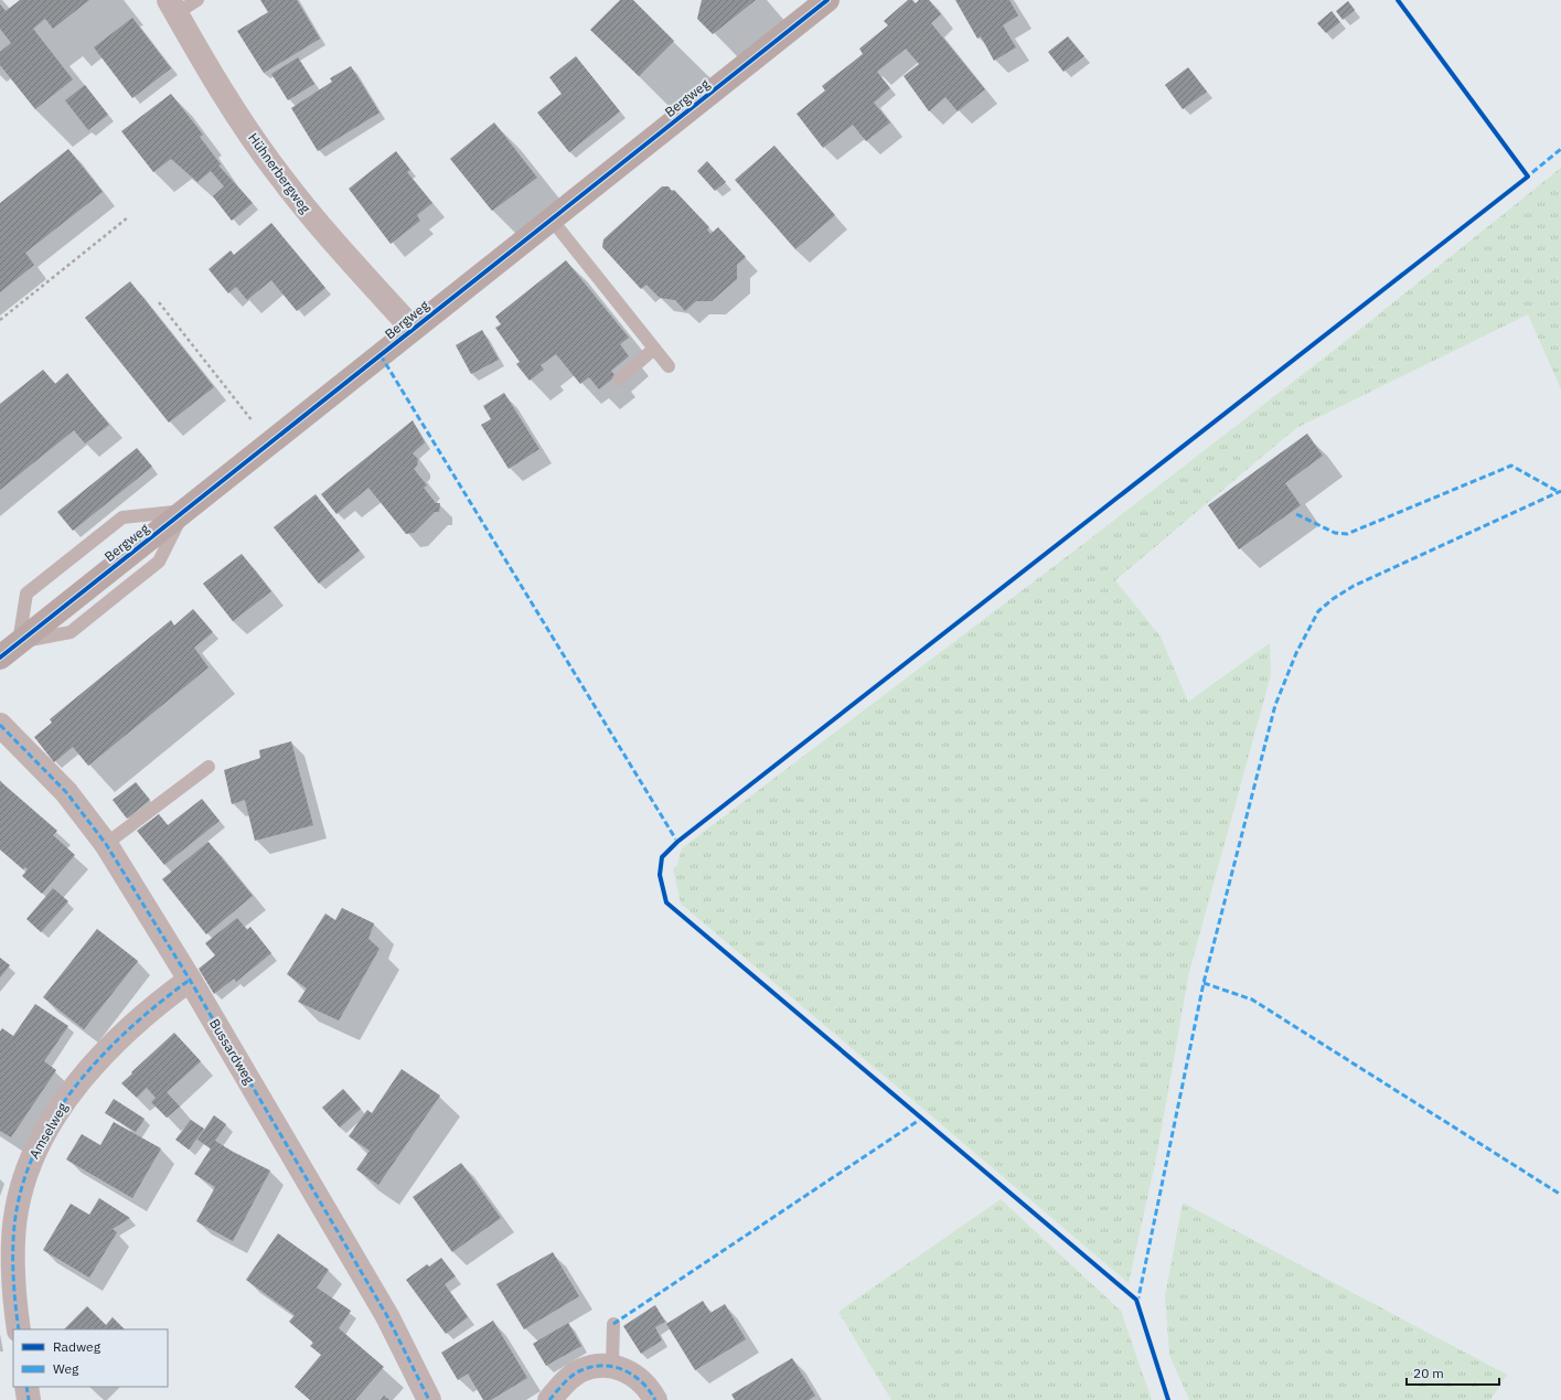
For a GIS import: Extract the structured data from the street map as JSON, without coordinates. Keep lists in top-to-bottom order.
{
  "streets": {
    "street": [
      "Bergweg",
      "Hühnerbergweg",
      "Bussardweg",
      "Amselweg"
    ]
  },
  "crossings": [
    ["Bergweg", "Hühnerbergweg"],
    ["Bussardweg", "Amselweg"]
  ],
  "legend": ["Radweg", "Weg"],
  "scale_bar": "20 m"
}
